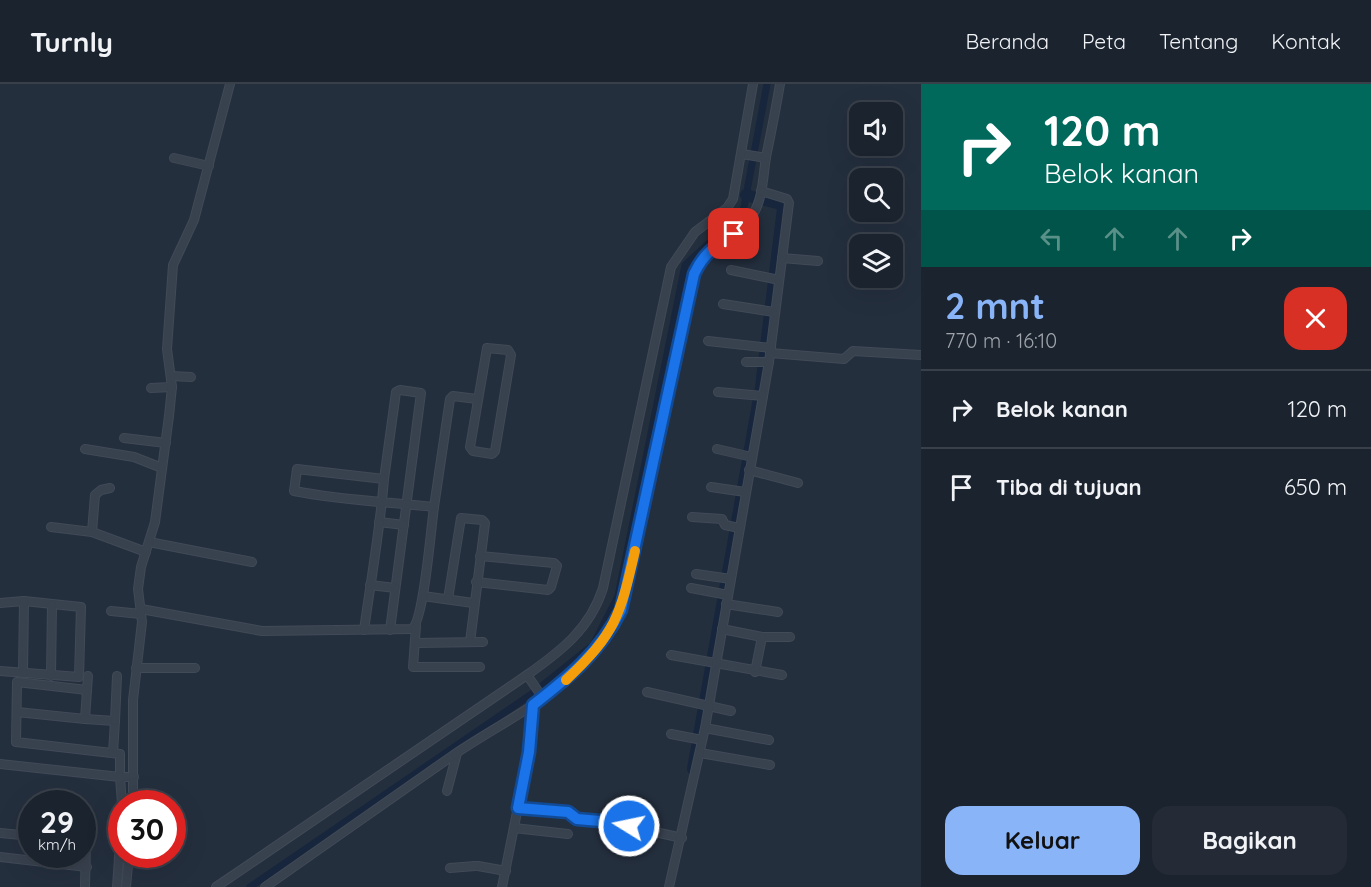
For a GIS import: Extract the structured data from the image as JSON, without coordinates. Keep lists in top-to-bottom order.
{
  "page": {
    "header": "Turnly",
    "nav": [
      "Beranda",
      "Peta",
      "Tentang",
      "Kontak"
    ],
    "turn": ["120 m", "Belok kanan"],
    "heading": ["2 mnt", "770 m · 16:10"],
    "list": [
      {
        "name": "Belok kanan",
        "value": "120 m"
      },
      {
        "name": "Tiba di tujuan",
        "value": "650 m"
      }
    ],
    "speed": "29 km/h",
    "limit": "30",
    "buttons": ["Keluar", "Bagikan"]
  }
}
